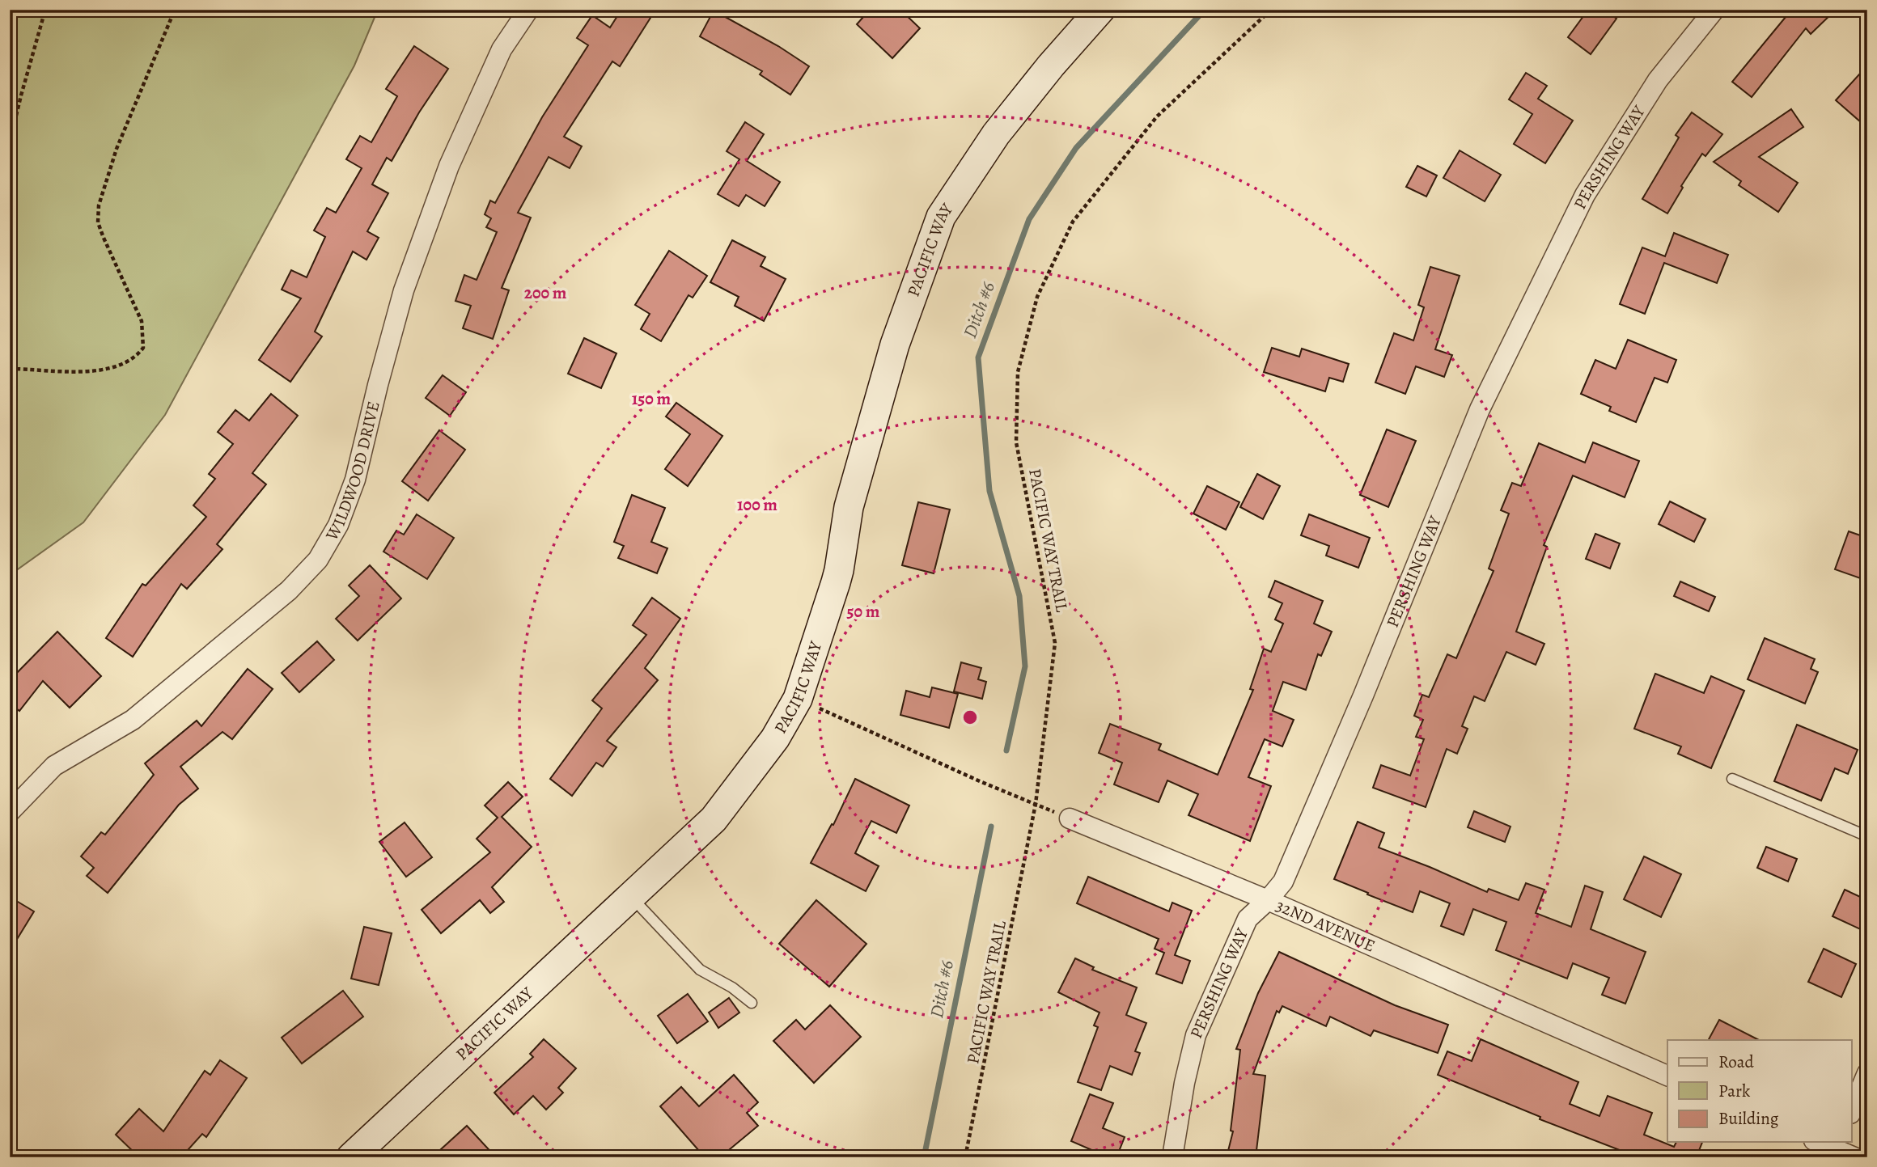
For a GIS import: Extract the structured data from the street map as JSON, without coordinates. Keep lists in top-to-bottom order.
{
  "streets": {
    "main road": ["PACIFIC WAY"],
    "street": ["PERSHING WAY", "WILDWOOD DRIVE", "32ND AVENUE"],
    "path": ["PACIFIC WAY TRAIL"]
  },
  "crossings": [
    ["PERSHING WAY", "32ND AVENUE"]
  ],
  "water": ["Ditch #6"],
  "legend": ["Road", "Park", "Building"],
  "rings": [
    "200 m",
    "150 m",
    "100 m",
    "50 m"
  ]
}
